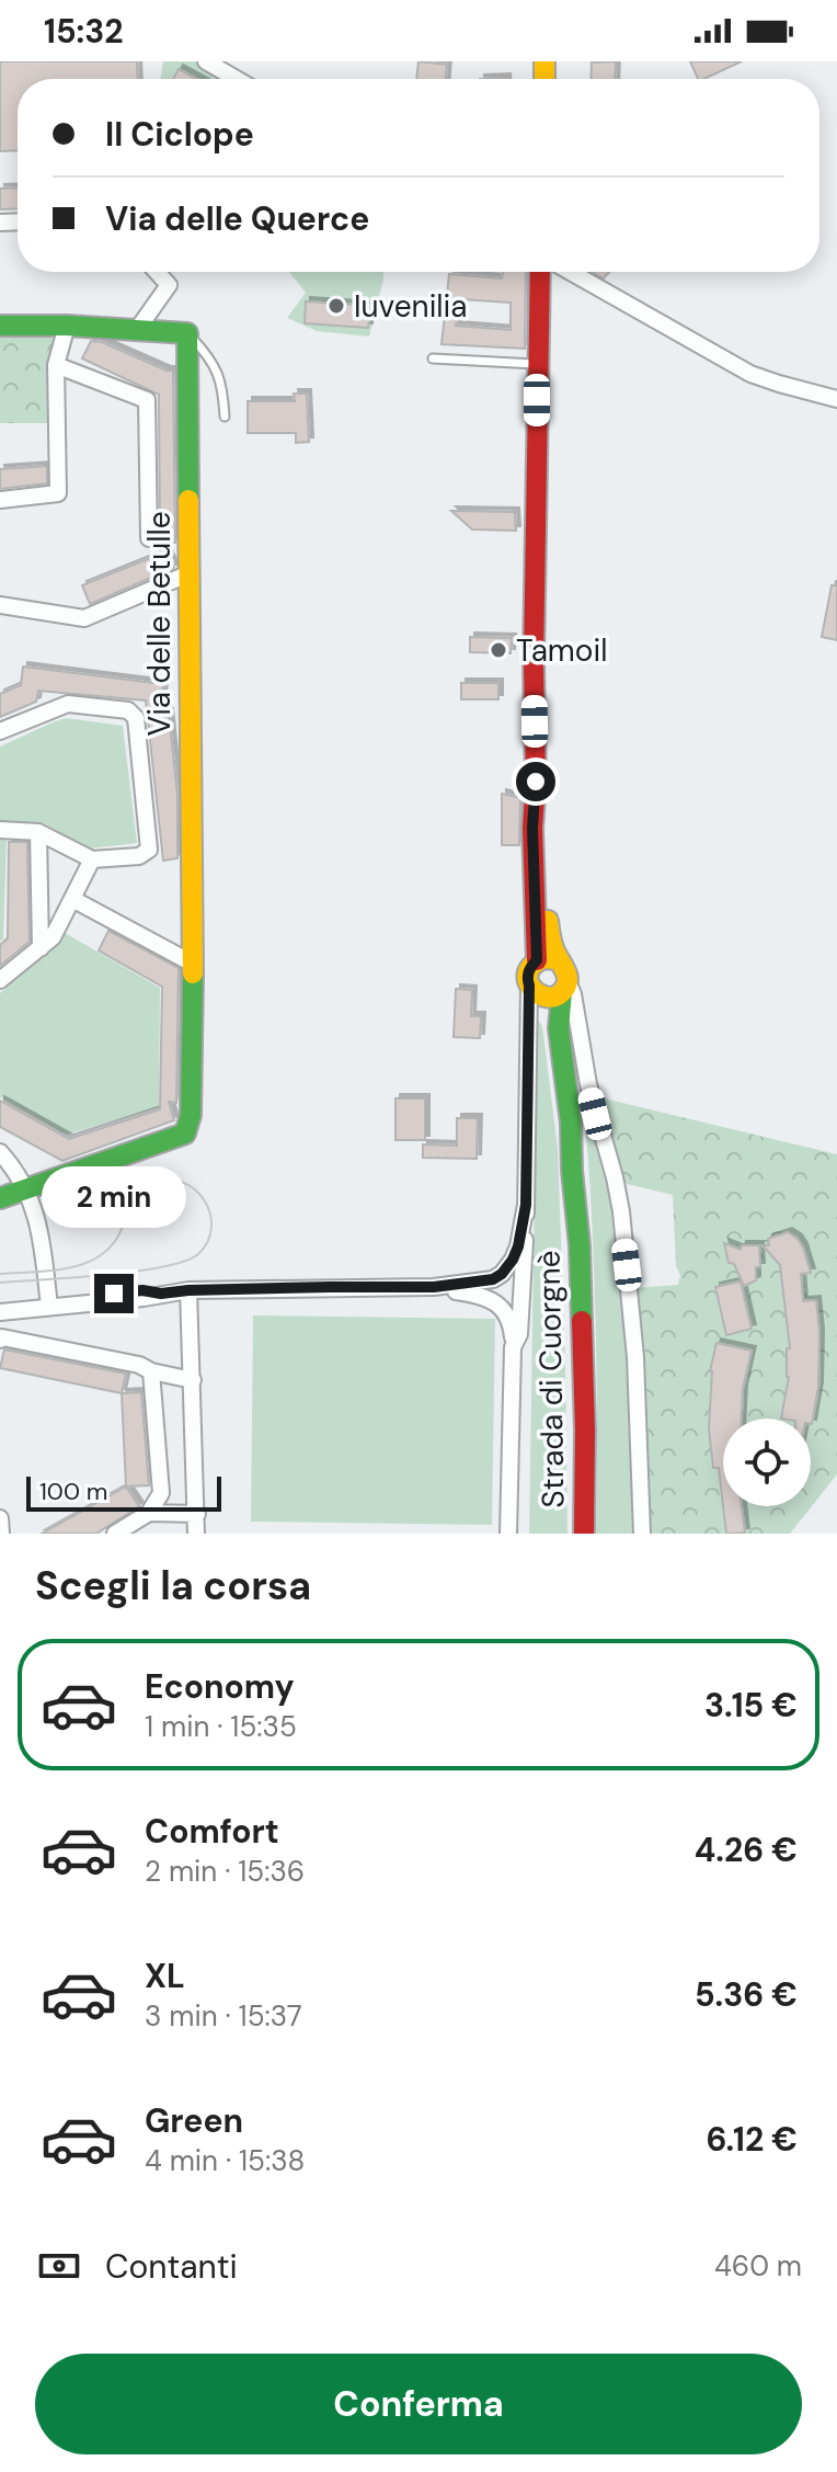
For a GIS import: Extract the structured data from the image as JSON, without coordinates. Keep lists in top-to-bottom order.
{
  "streets": {
    "main road": ["Via delle Betulle", "Strada di Cuorgnè"]
  },
  "places": ["Iuvenilia", "Tamoil"],
  "scale_bar": "100 m",
  "page": {
    "status": "15:32",
    "banner": ["Il Ciclope", "Via delle Querce"],
    "bubble": "2 min",
    "scale": "100 m",
    "heading": "Scegli la corsa",
    "list": [
      {
        "name": "Economy",
        "note": "1 min · 15:35",
        "value": "3.15 €"
      },
      {
        "name": "Comfort",
        "note": "2 min · 15:36",
        "value": "4.26 €"
      },
      {
        "name": "XL",
        "note": "3 min · 15:37",
        "value": "5.36 €"
      },
      {
        "name": "Green",
        "note": "4 min · 15:38",
        "value": "6.12 €"
      }
    ],
    "pay": ["Contanti", "460 m"],
    "buttons": "Conferma"
  }
}
